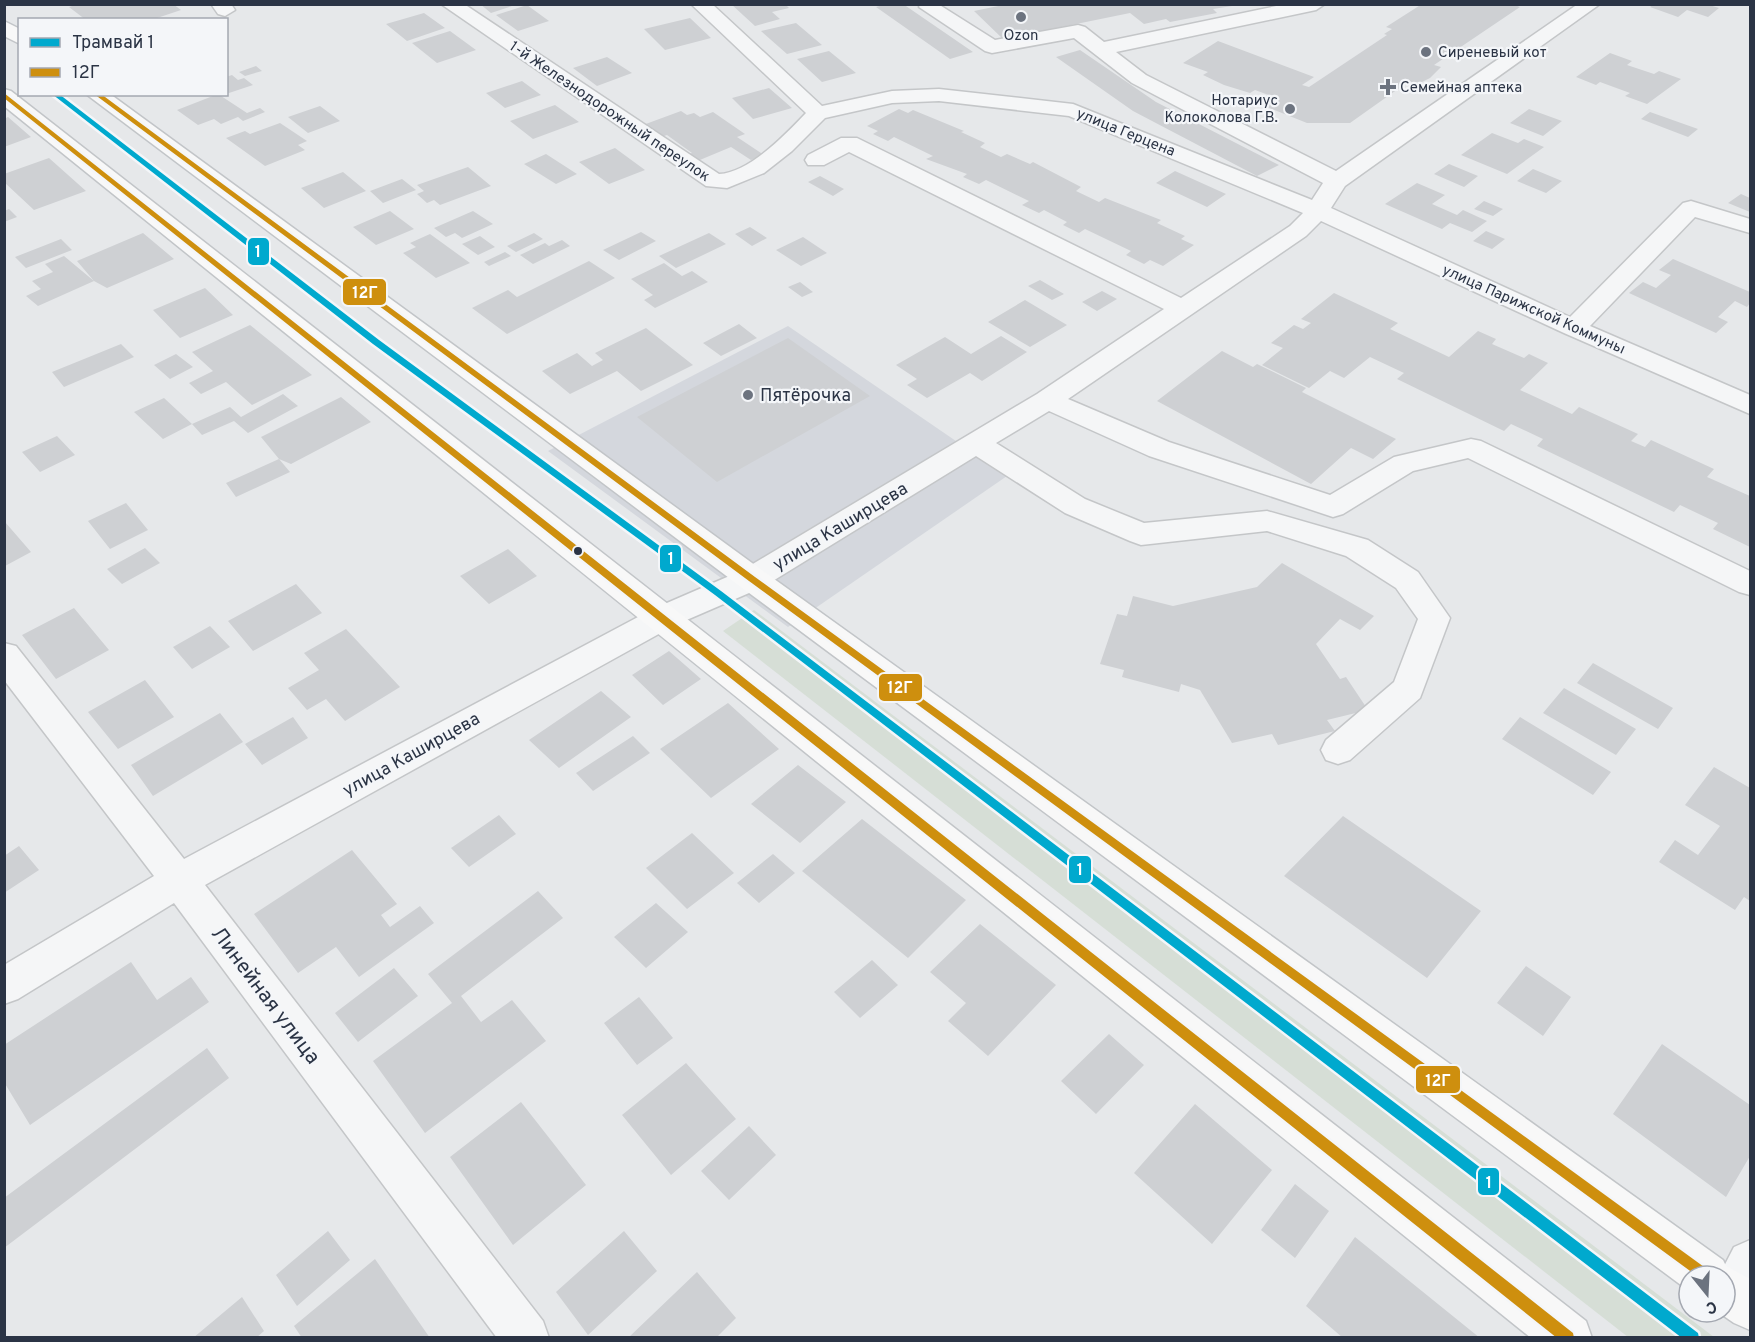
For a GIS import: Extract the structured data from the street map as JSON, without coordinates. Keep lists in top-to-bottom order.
{
  "streets": {
    "street": [
      "1-й Железнодорожный переулок",
      "улица Герцена",
      "улица Парижской Коммуны",
      "улица Каширцева",
      "Линейная улица"
    ]
  },
  "crossings": [
    ["1-й Железнодорожный переулок", "улица Герцена"],
    ["улица Герцена", "улица Парижской Коммуны"],
    ["улица Герцена", "улица Каширцева"],
    ["улица Парижской Коммуны", "улица Каширцева"],
    ["улица Каширцева", "Линейная улица"]
  ],
  "places": {
    "other": [
      "Ozon",
      "Сиреневый кот",
      "Нотариус Колоколова Г.В.",
      "Пятёрочка"
    ],
    "health": ["Семейная аптека"]
  },
  "lines": ["transit line 12Г", "tram line 1"],
  "legend": ["Трамвай 1", "12Г"],
  "north": "bottom"
}
